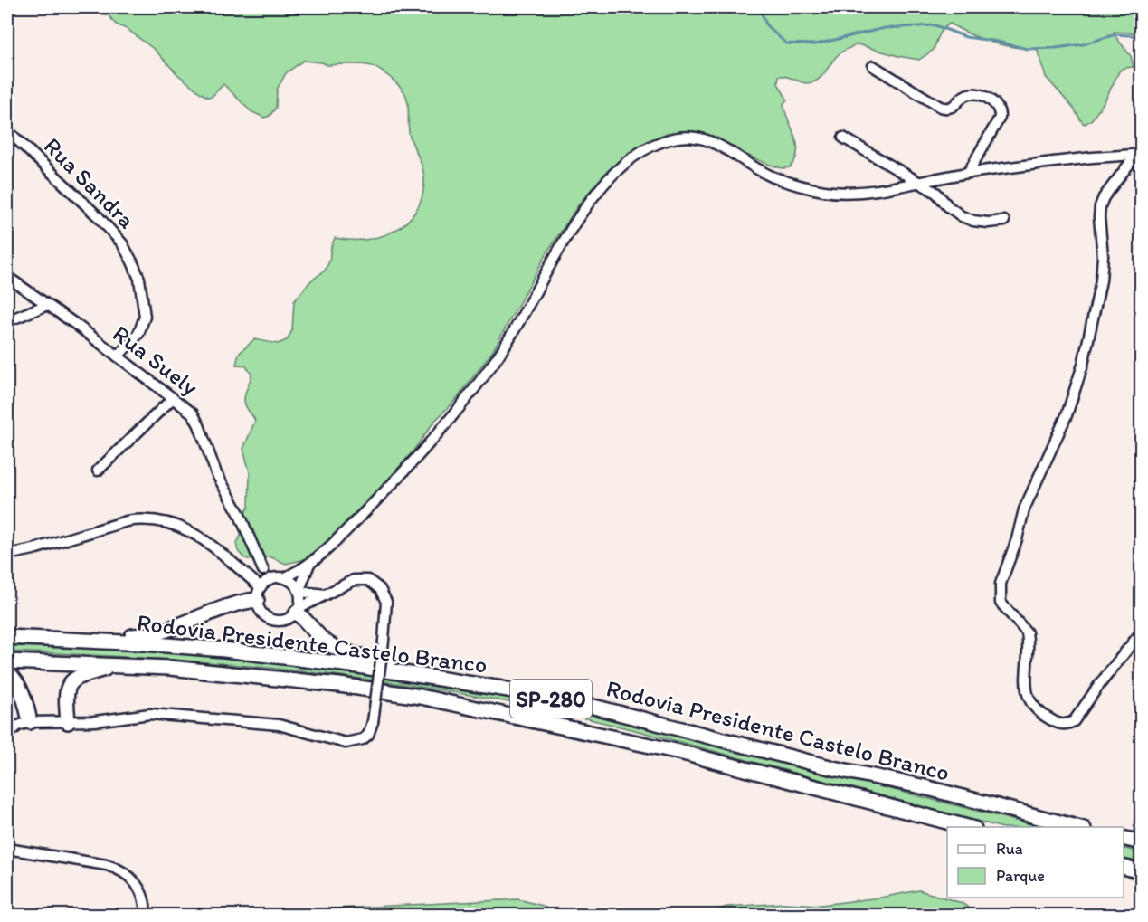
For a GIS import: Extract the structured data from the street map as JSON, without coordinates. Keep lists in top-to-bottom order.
{
  "streets": {
    "highway": ["Rodovia Presidente Castelo Branco", "SP-280"],
    "street": ["Rua Sandra", "Rua Suely"]
  },
  "crossings": [
    ["Rua Sandra", "Rua Suely"]
  ],
  "legend": ["Rua", "Parque"]
}
